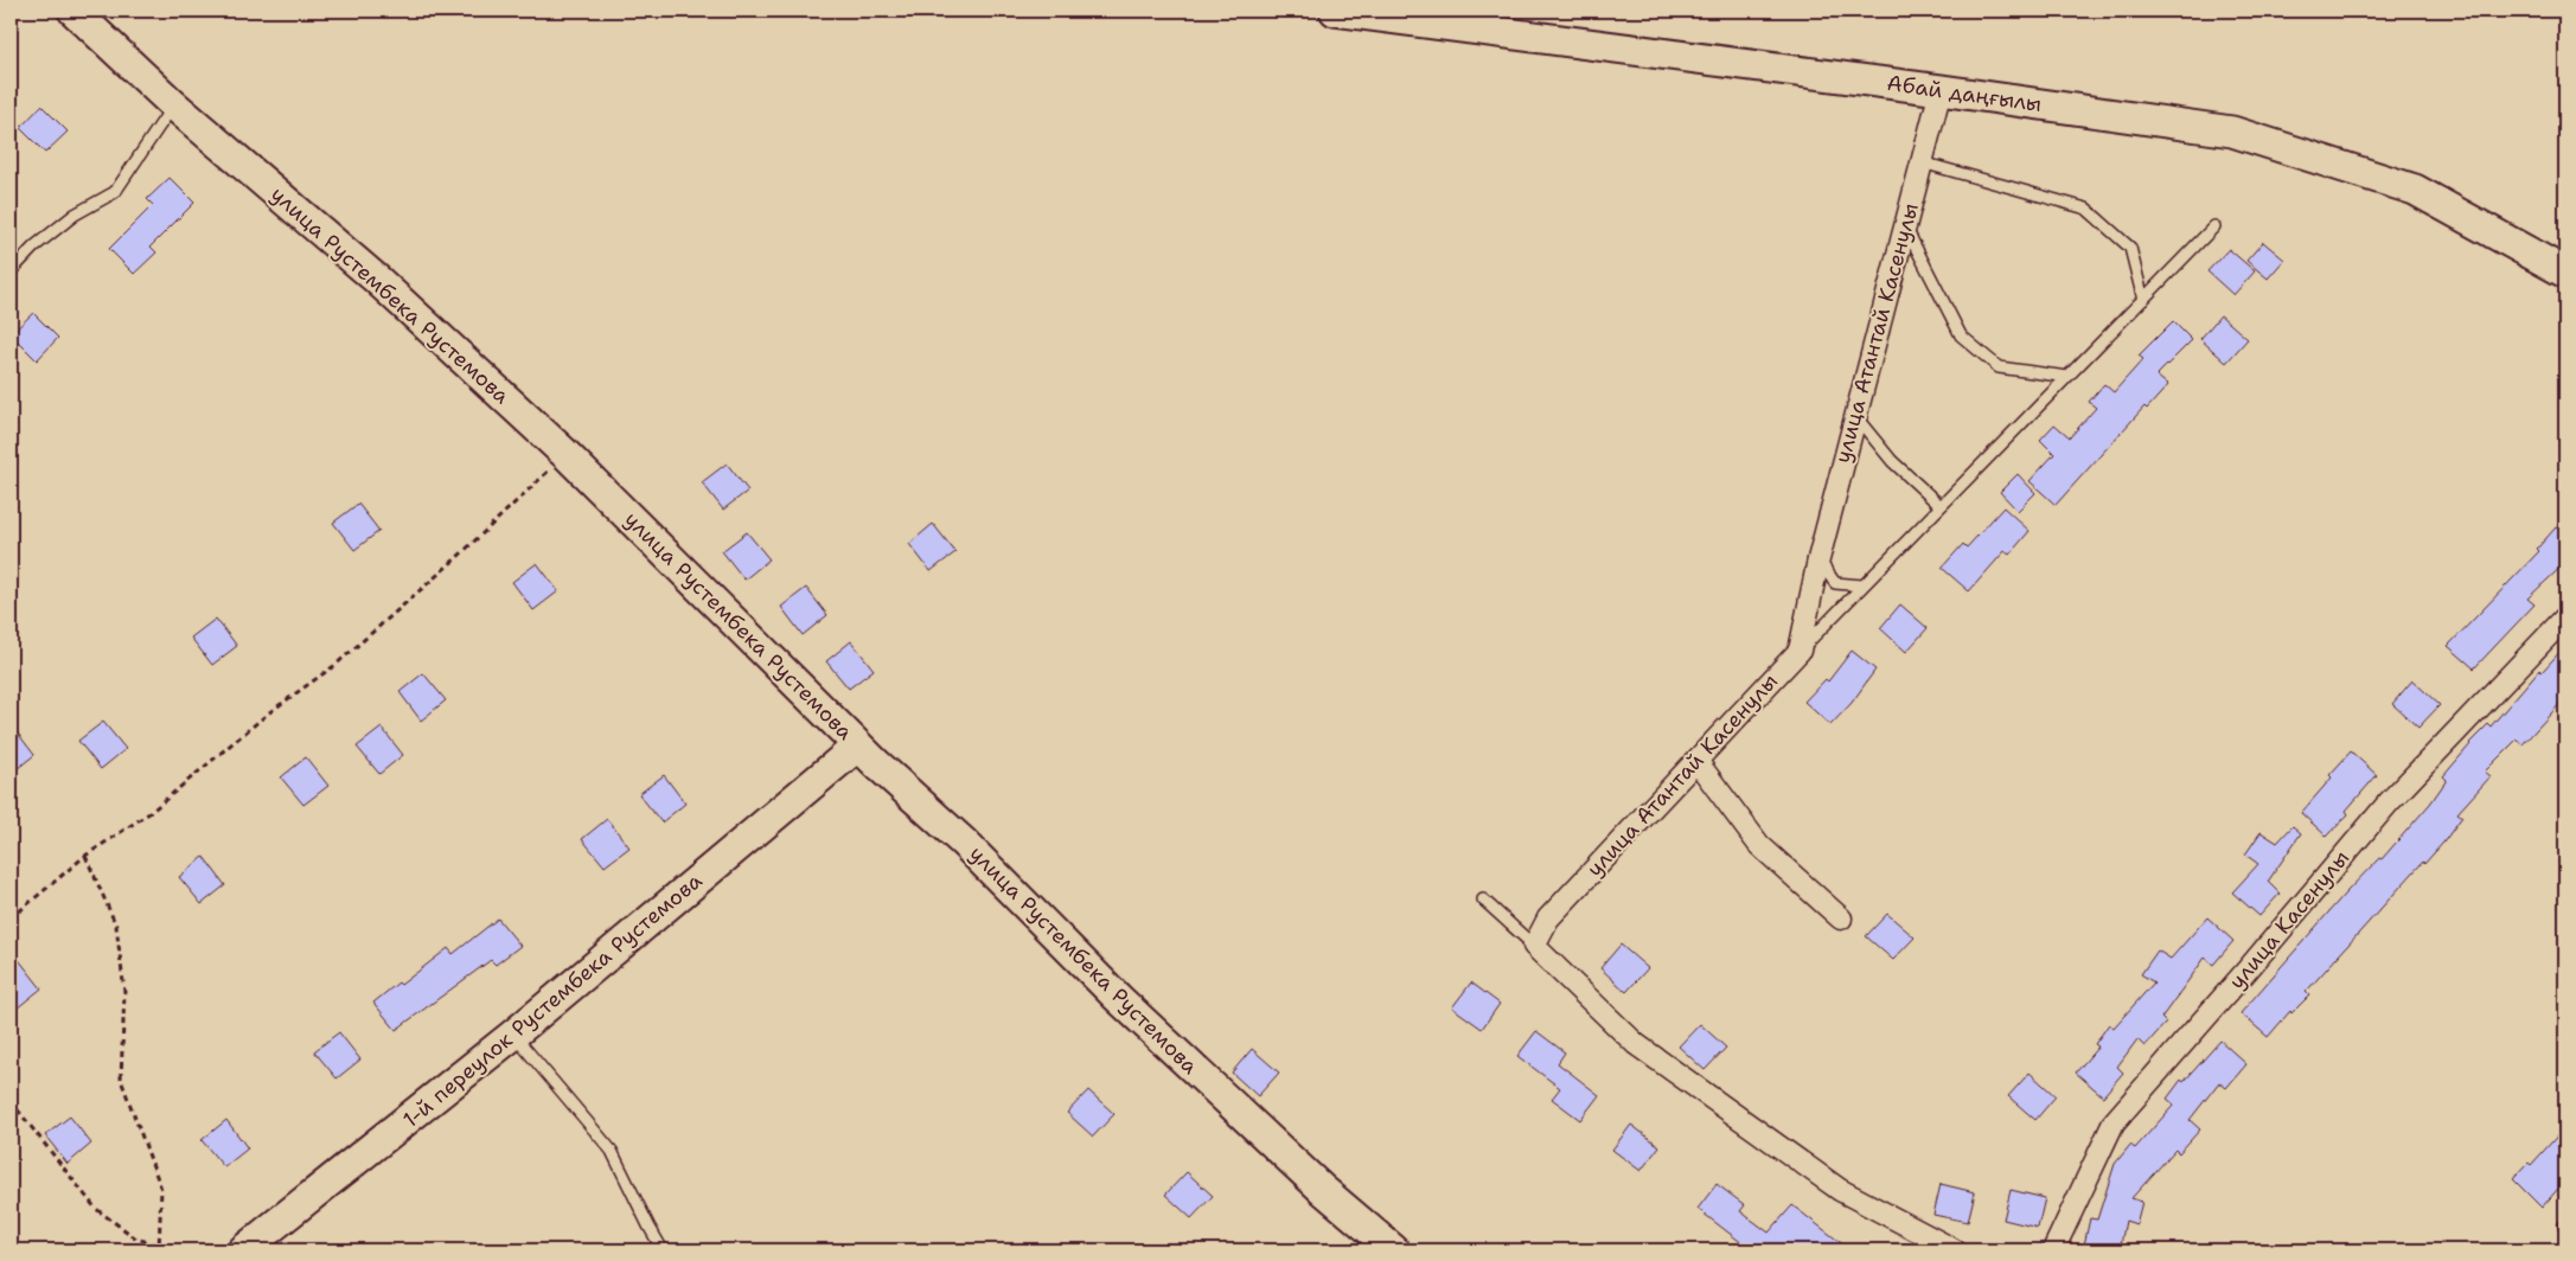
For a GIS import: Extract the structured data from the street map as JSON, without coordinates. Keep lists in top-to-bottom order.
{
  "streets": {
    "street": [
      "Абай даңғылы",
      "улица Рустембека Рустемова",
      "улица Атантай Касенулы",
      "улица Касенулы",
      "1-й переулок Рустембека Рустемова"
    ]
  },
  "crossings": [
    ["Абай даңғылы", "улица Атантай Касенулы"],
    ["улица Рустембека Рустемова", "1-й переулок Рустембека Рустемова"]
  ]
}
